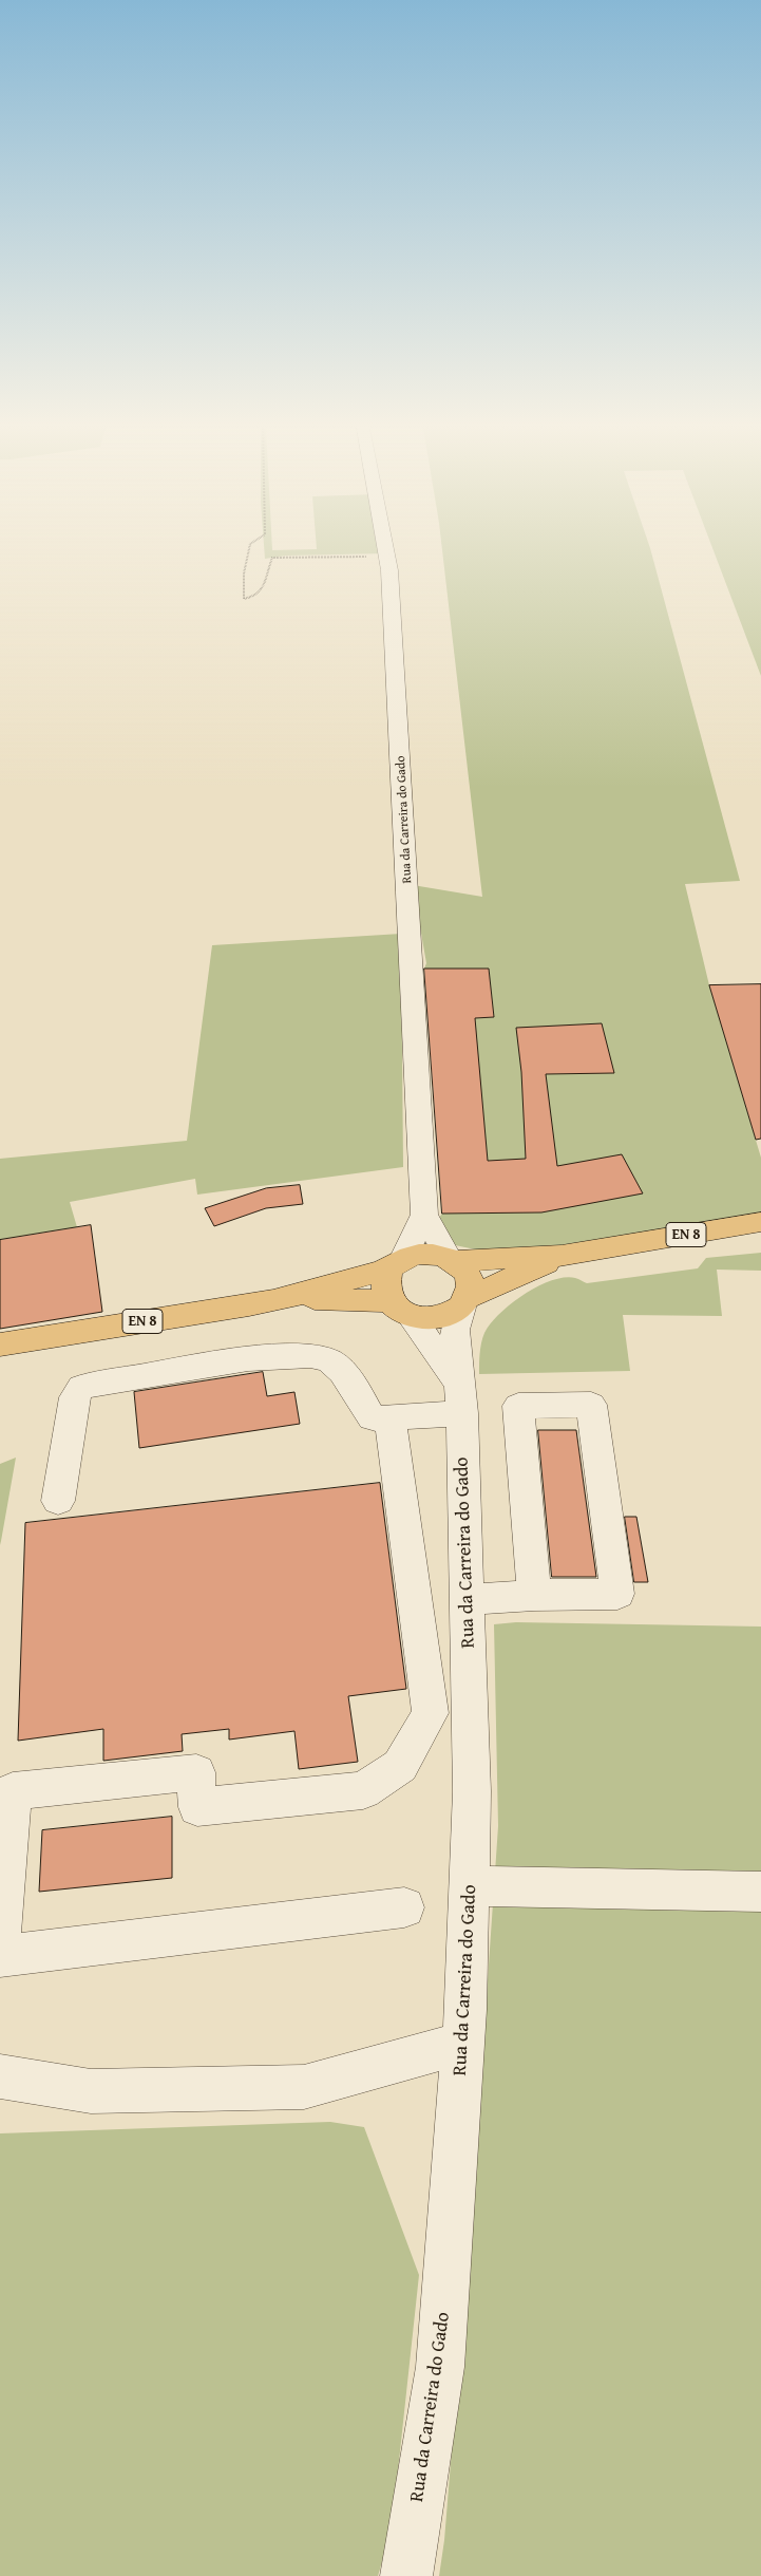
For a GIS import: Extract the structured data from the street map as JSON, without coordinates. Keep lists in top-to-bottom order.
{
  "streets": {
    "main road": ["EN 8"],
    "street": ["Rua da Carreira do Gado"]
  },
  "crossings": [
    ["Rua da Carreira do Gado", "EN 8"]
  ]
}
